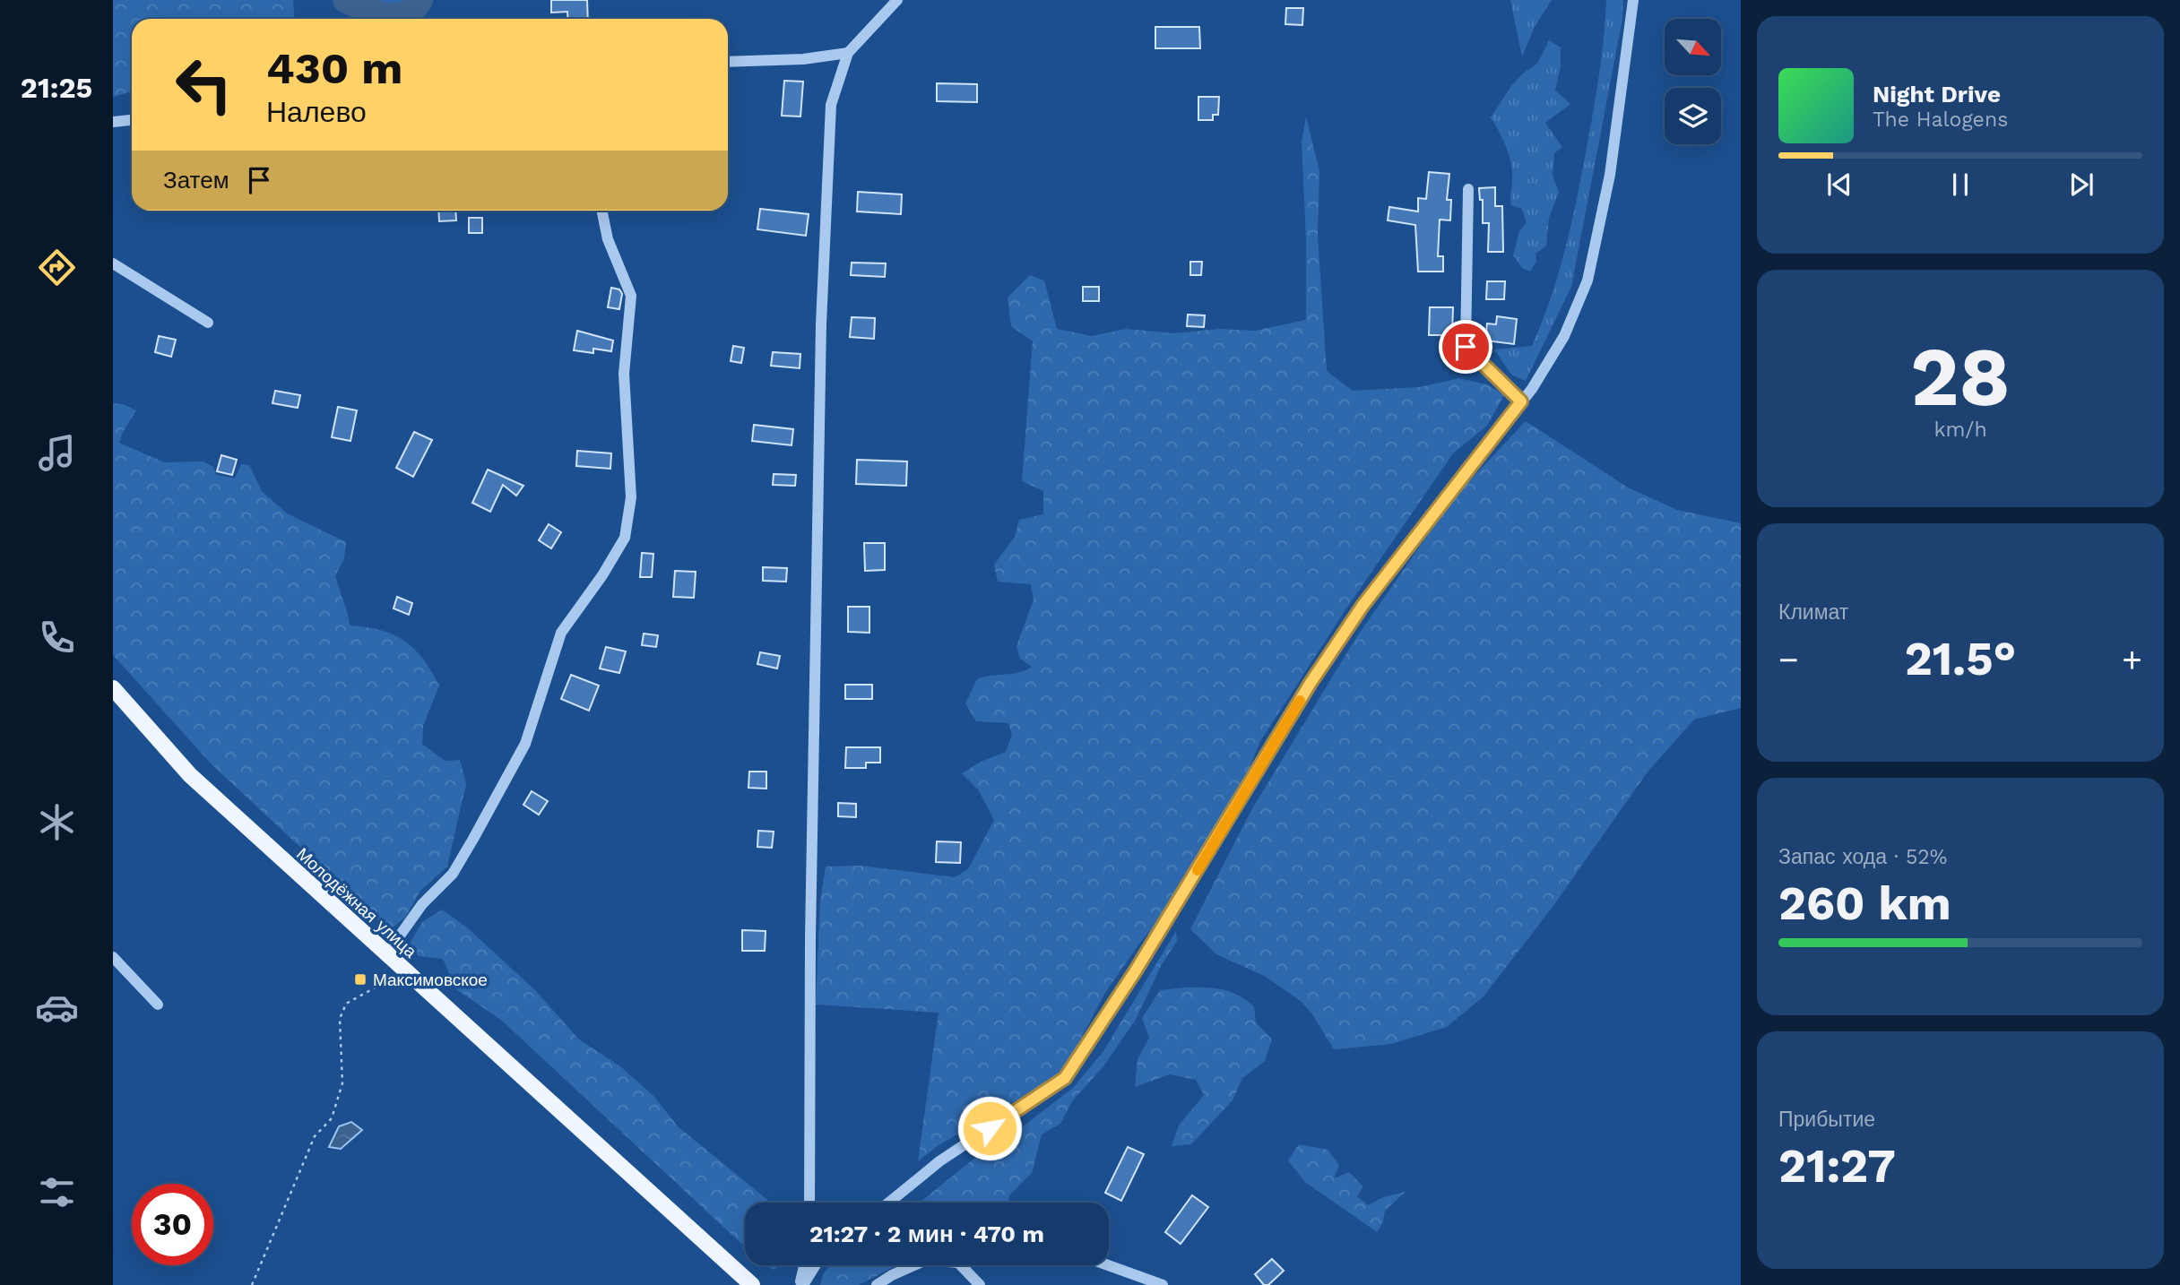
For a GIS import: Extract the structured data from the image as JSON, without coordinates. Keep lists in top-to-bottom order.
{
  "streets": {
    "main road": ["Молодёжная улица"]
  },
  "places": {
    "transit": ["Максимовское"]
  },
  "north": "bottom right",
  "page": {
    "tabs": "21:25",
    "turn": ["430 m", "Налево"],
    "song": ["Night Drive", "The Halogens"],
    "then": "Затем",
    "tile": [
      ["28", "km/h"],
      "Климат",
      ["Запас хода · 52%", "260 km"],
      ["Прибытие", "21:27"]
    ],
    "heat": ["−", "21.5°", "+"],
    "limit": "30",
    "trip": "21:27 · 2 мин · 470 m"
  }
}
